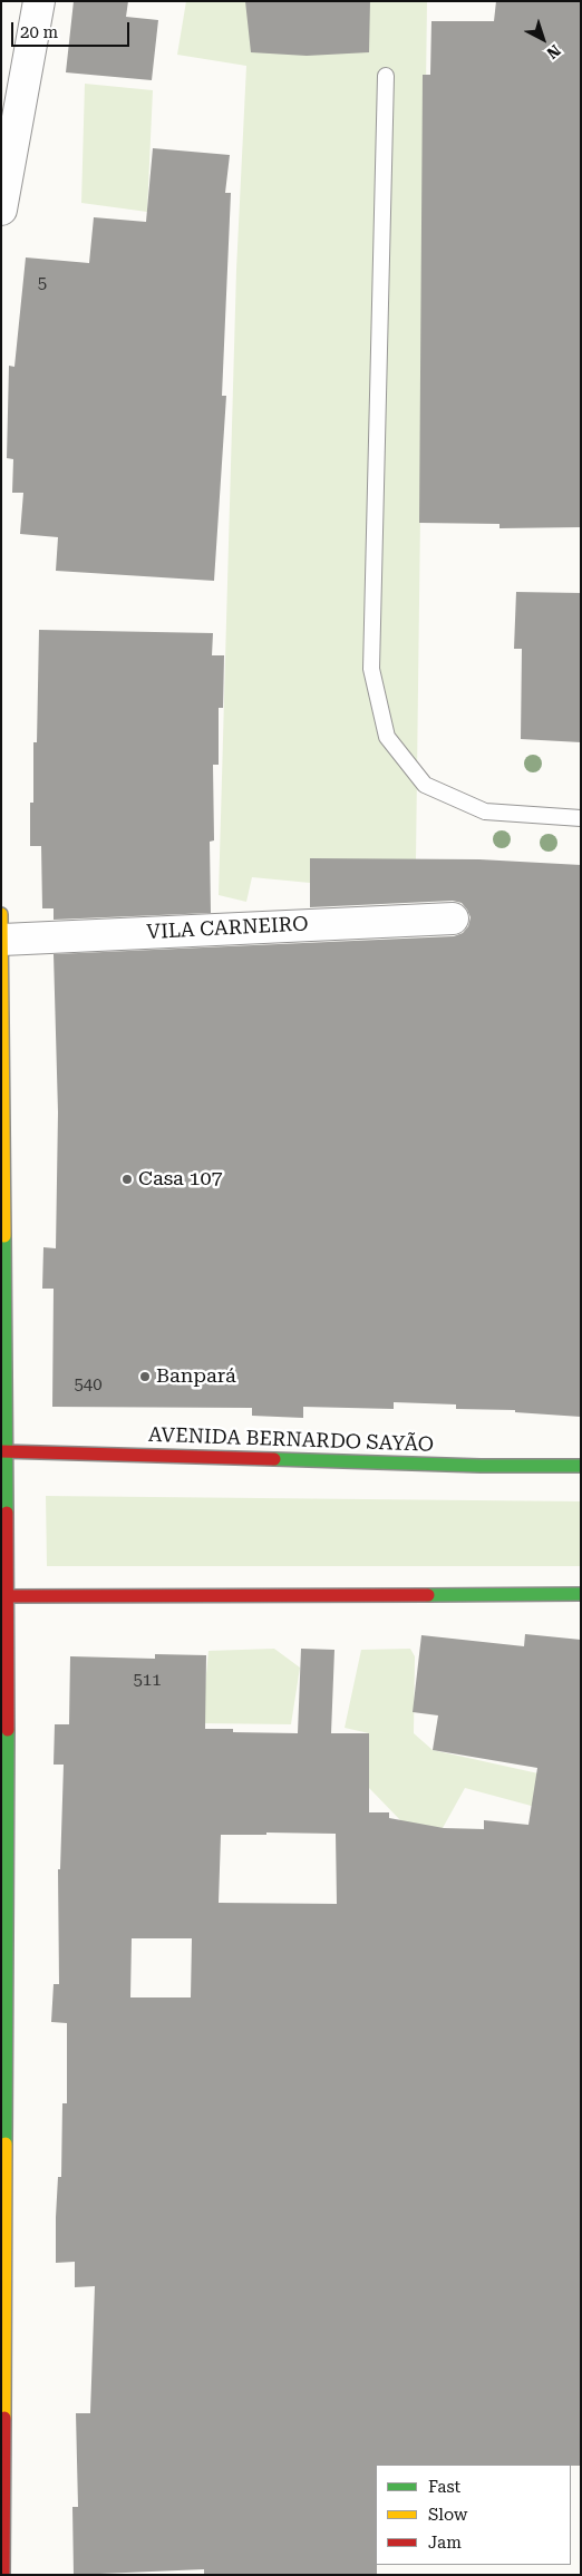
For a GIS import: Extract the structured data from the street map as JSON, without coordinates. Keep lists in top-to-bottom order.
{
  "streets": {
    "street": ["VILA CARNEIRO", "AVENIDA BERNARDO SAYÃO"]
  },
  "places": ["Casa 107", "Banpará"],
  "house_numbers": ["5", "540", "511"],
  "legend": ["Fast", "Slow", "Jam"],
  "scale_bar": "20 m",
  "north": "bottom right"
}
